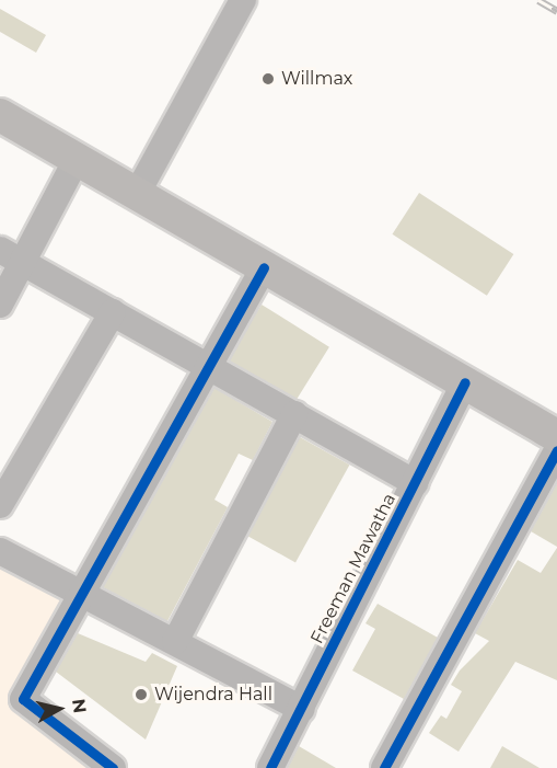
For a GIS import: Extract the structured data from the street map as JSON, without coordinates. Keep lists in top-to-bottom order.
{
  "streets": {
    "street": ["Freeman Mawatha"]
  },
  "places": ["Willmax", "Wijendra Hall"],
  "north": "right"
}
